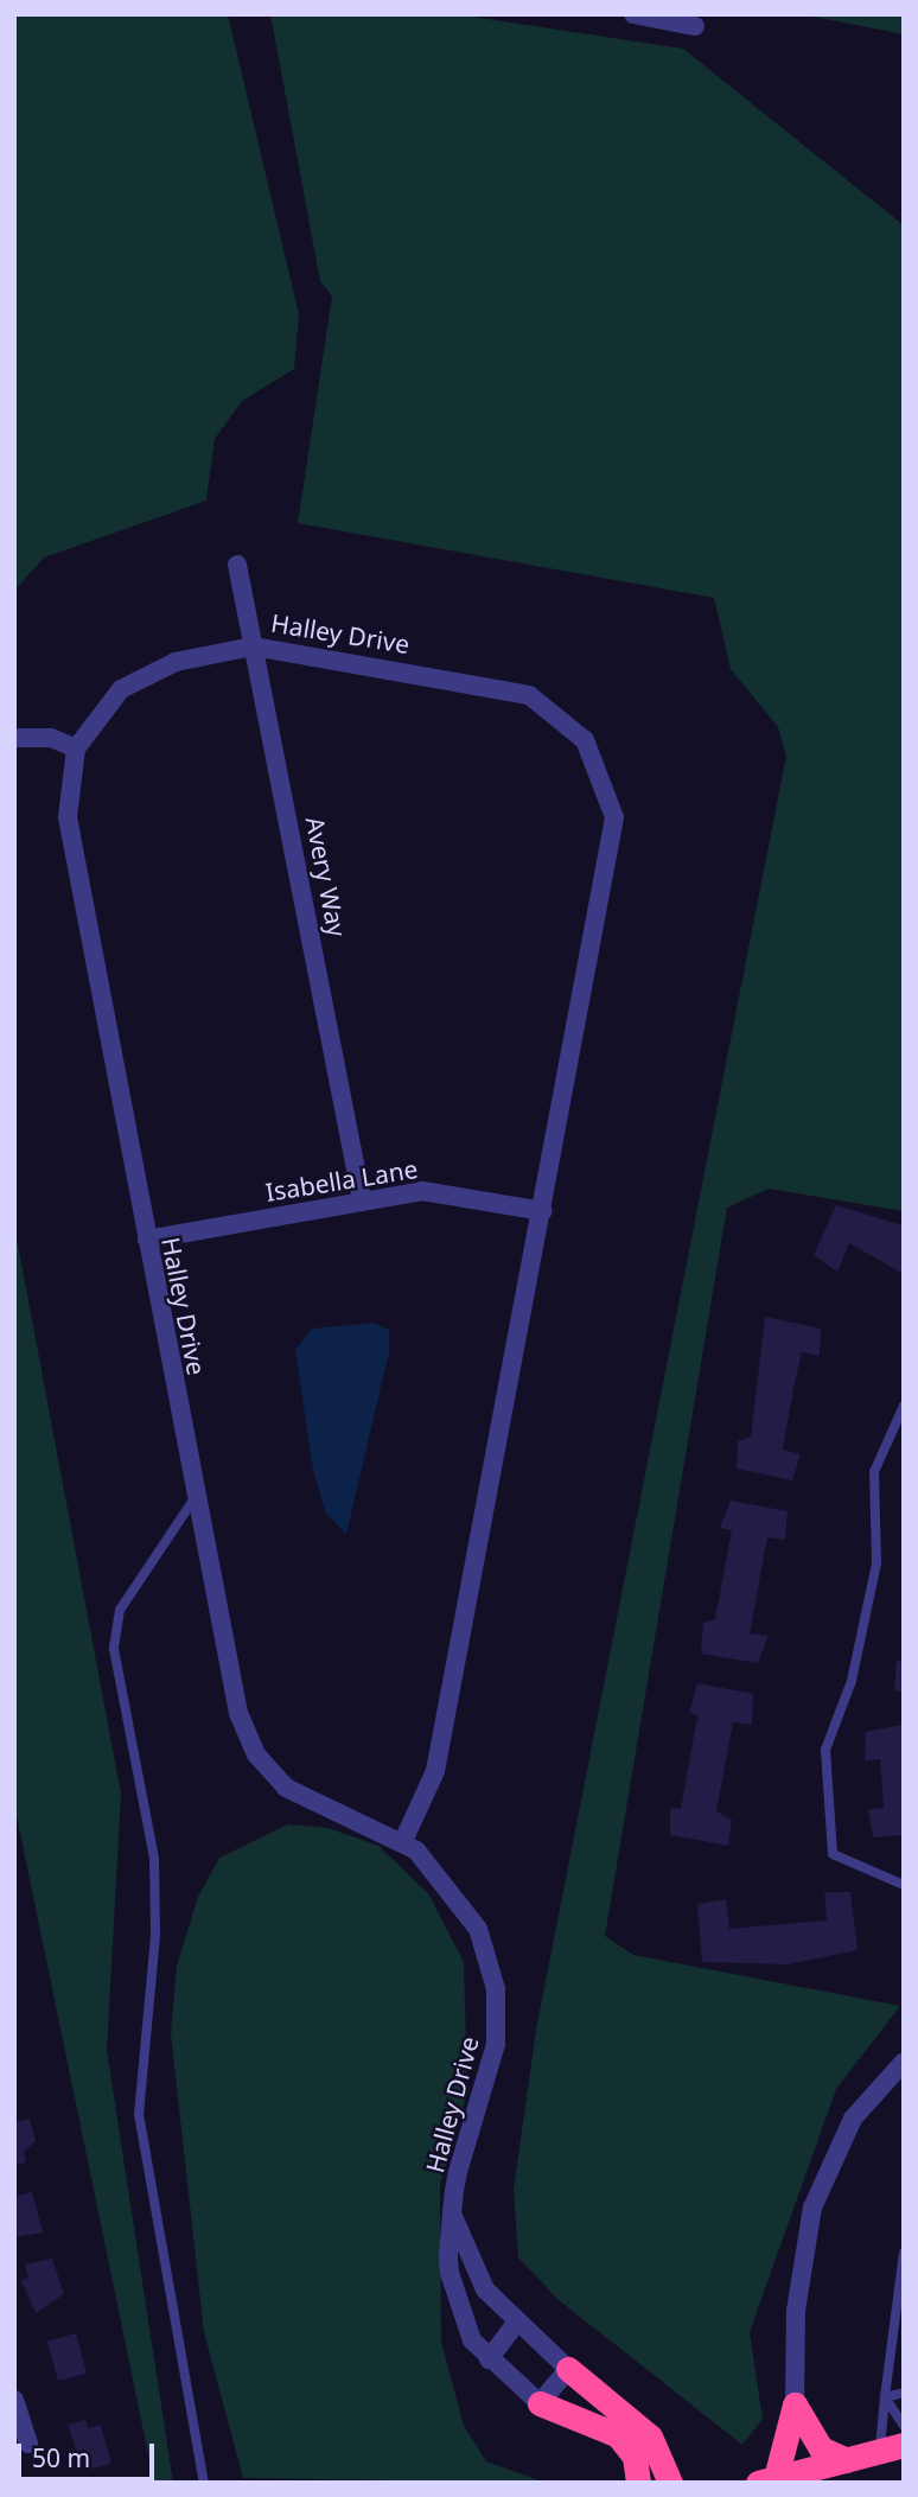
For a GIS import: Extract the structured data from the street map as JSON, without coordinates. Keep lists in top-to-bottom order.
{
  "streets": {
    "street": ["Halley Drive", "Avery Way", "Isabella Lane"]
  },
  "crossings": [
    ["Halley Drive", "Avery Way"],
    ["Halley Drive", "Isabella Lane"],
    ["Avery Way", "Isabella Lane"]
  ],
  "scale_bar": "50 m"
}
